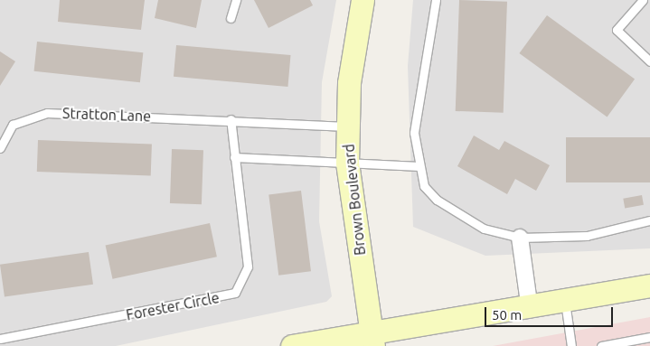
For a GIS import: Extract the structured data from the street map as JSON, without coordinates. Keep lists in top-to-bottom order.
{
  "streets": {
    "street": ["Brown Boulevard"],
    "lane": ["Stratton Lane", "Forester Circle"]
  },
  "crossings": [
    ["Stratton Lane", "Brown Boulevard"]
  ],
  "scale_bar": "50 m"
}
